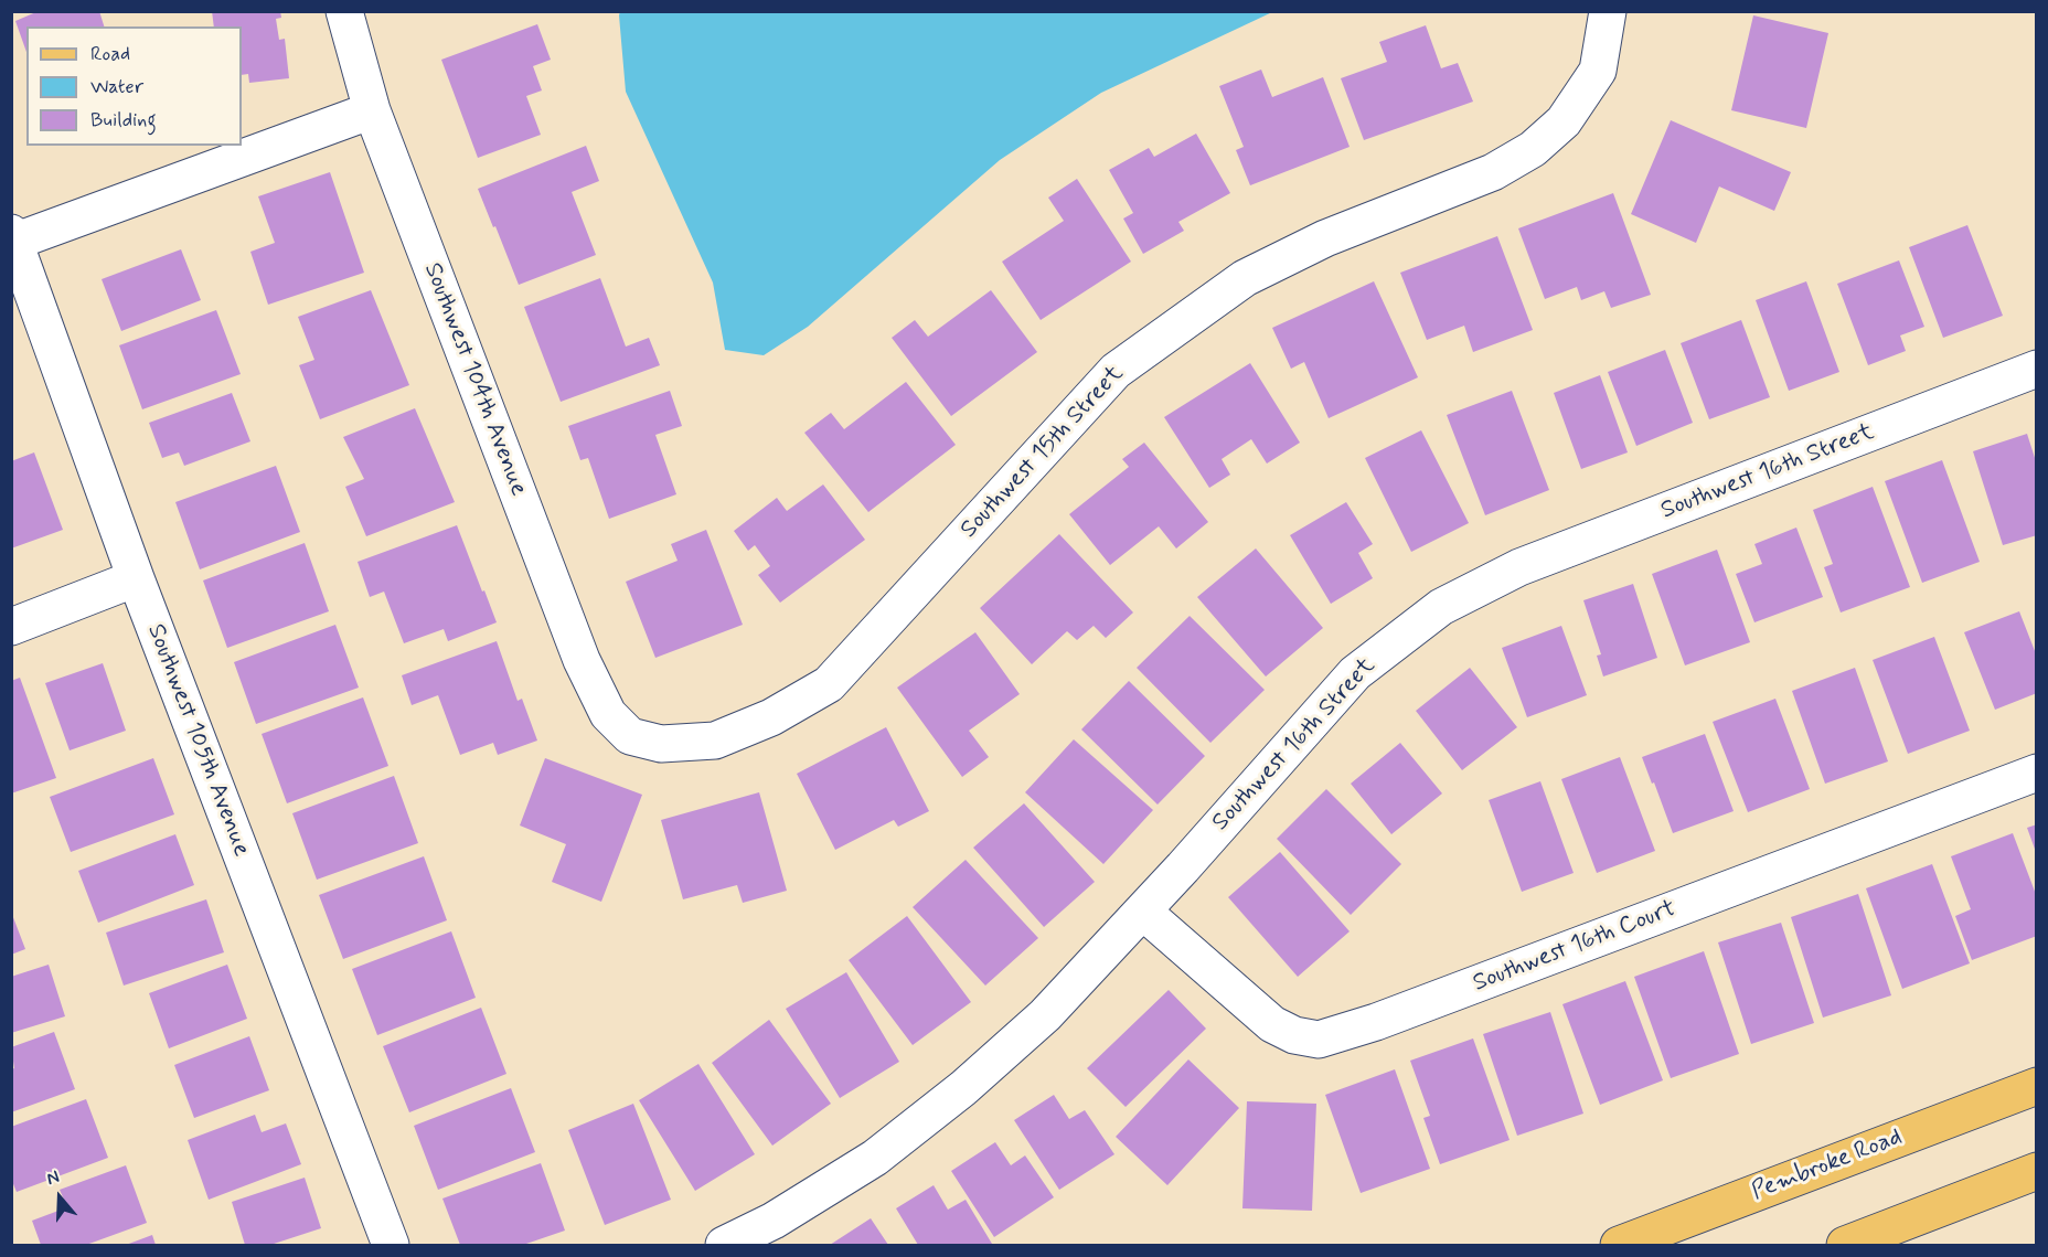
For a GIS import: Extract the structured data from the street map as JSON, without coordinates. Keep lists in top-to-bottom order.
{
  "streets": {
    "main road": ["Pembroke Road"],
    "street": [
      "Southwest 104th Avenue",
      "Southwest 15th Street",
      "Southwest 16th Street",
      "Southwest 105th Avenue",
      "Southwest 16th Court"
    ]
  },
  "crossings": [
    ["Southwest 104th Avenue", "Southwest 15th Street"],
    ["Southwest 16th Street", "Southwest 16th Court"]
  ],
  "legend": ["Road", "Water", "Building"],
  "north": "top"
}
